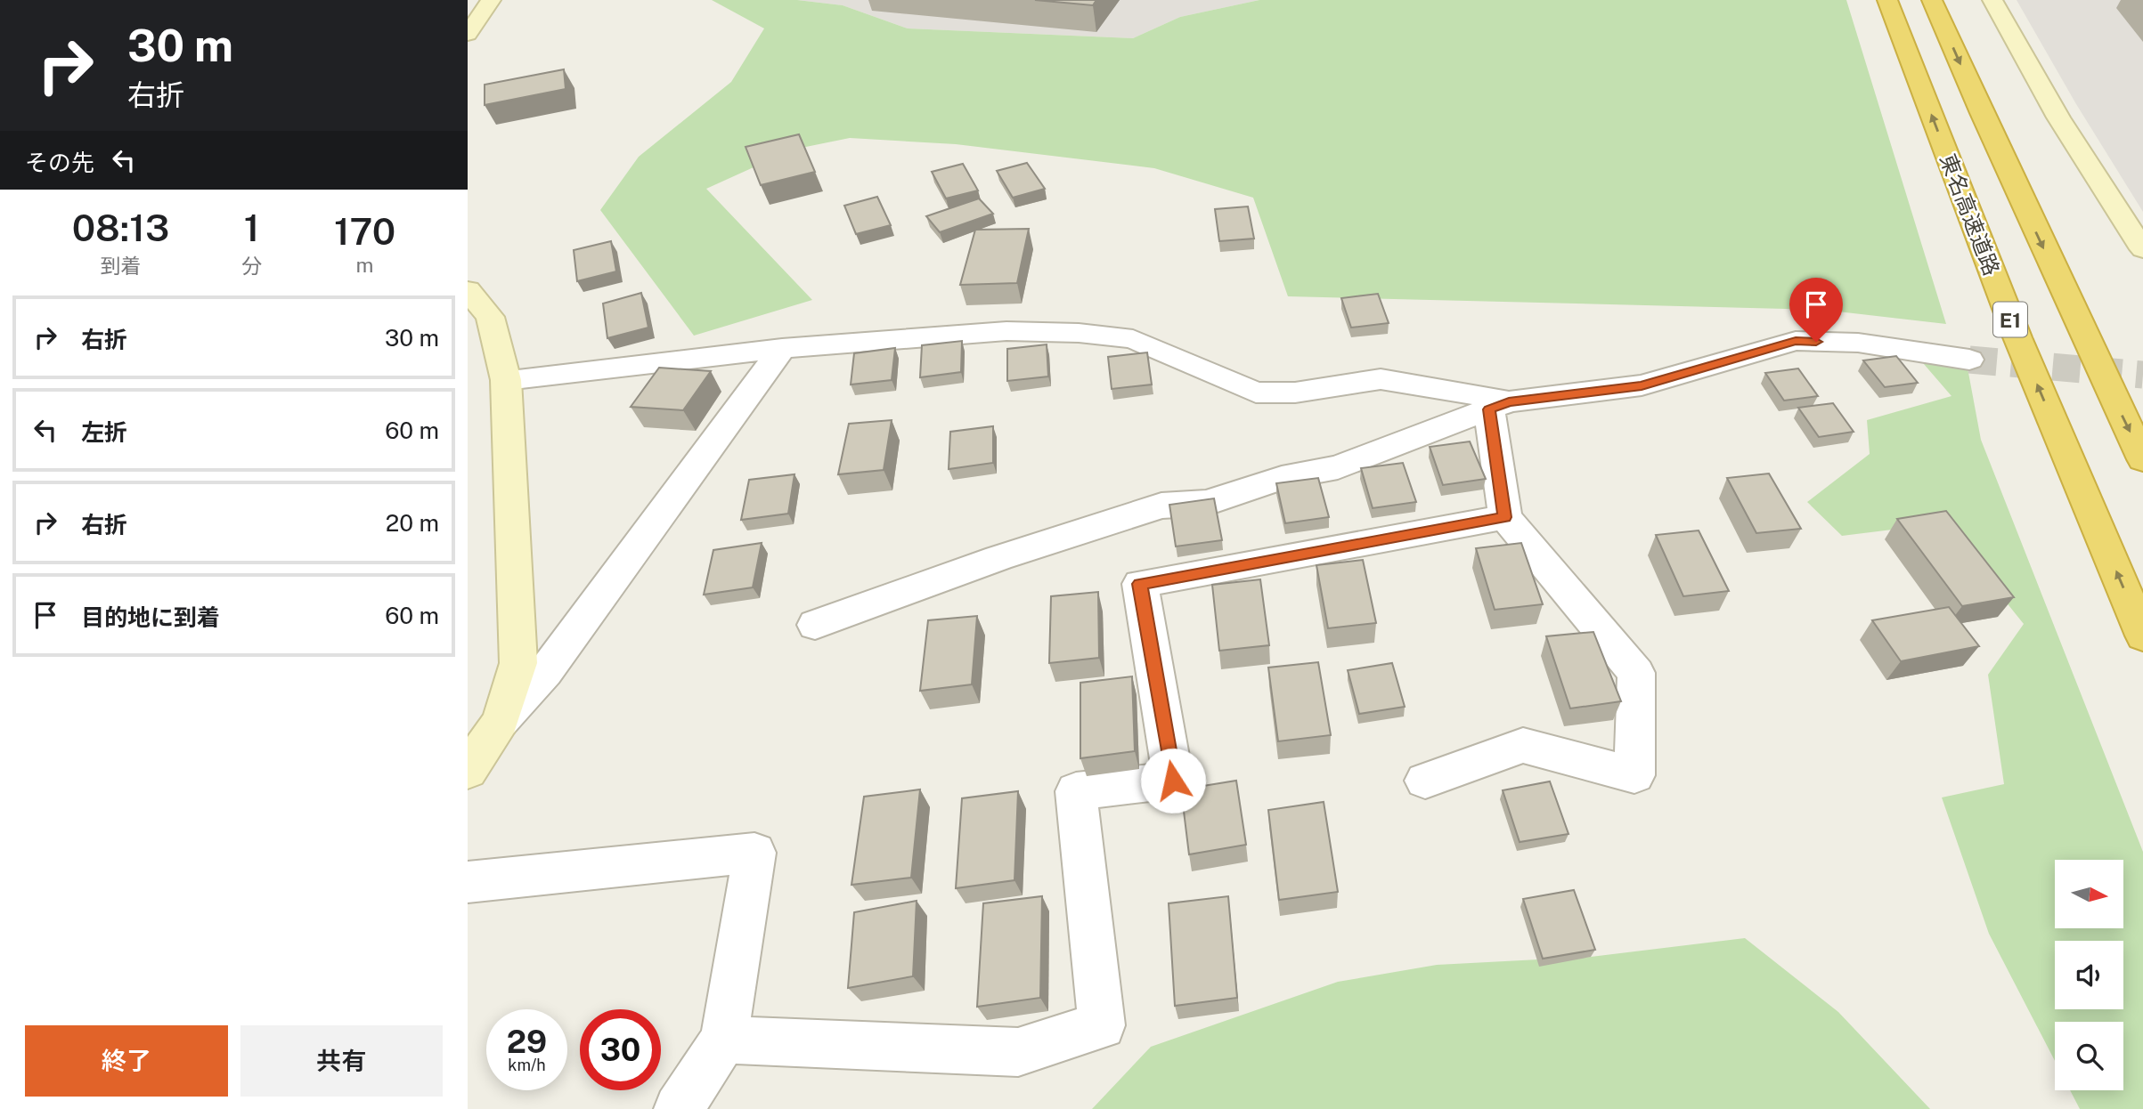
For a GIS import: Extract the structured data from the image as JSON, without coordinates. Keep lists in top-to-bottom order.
{
  "streets": {
    "highway": ["東名高速道路", "E1"]
  },
  "north": "right",
  "page": {
    "turn": ["30 m", "右折"],
    "then": "その先",
    "eta": [
      "08:13",
      "到着",
      "1",
      "分",
      "170",
      "m"
    ],
    "list": [
      {
        "name": "右折",
        "value": "30 m"
      },
      {
        "name": "左折",
        "value": "60 m"
      },
      {
        "name": "右折",
        "value": "20 m"
      },
      {
        "name": "目的地に到着",
        "value": "60 m"
      }
    ],
    "speed": "29 km/h",
    "limit": "30",
    "buttons": ["終了", "共有"]
  }
}
